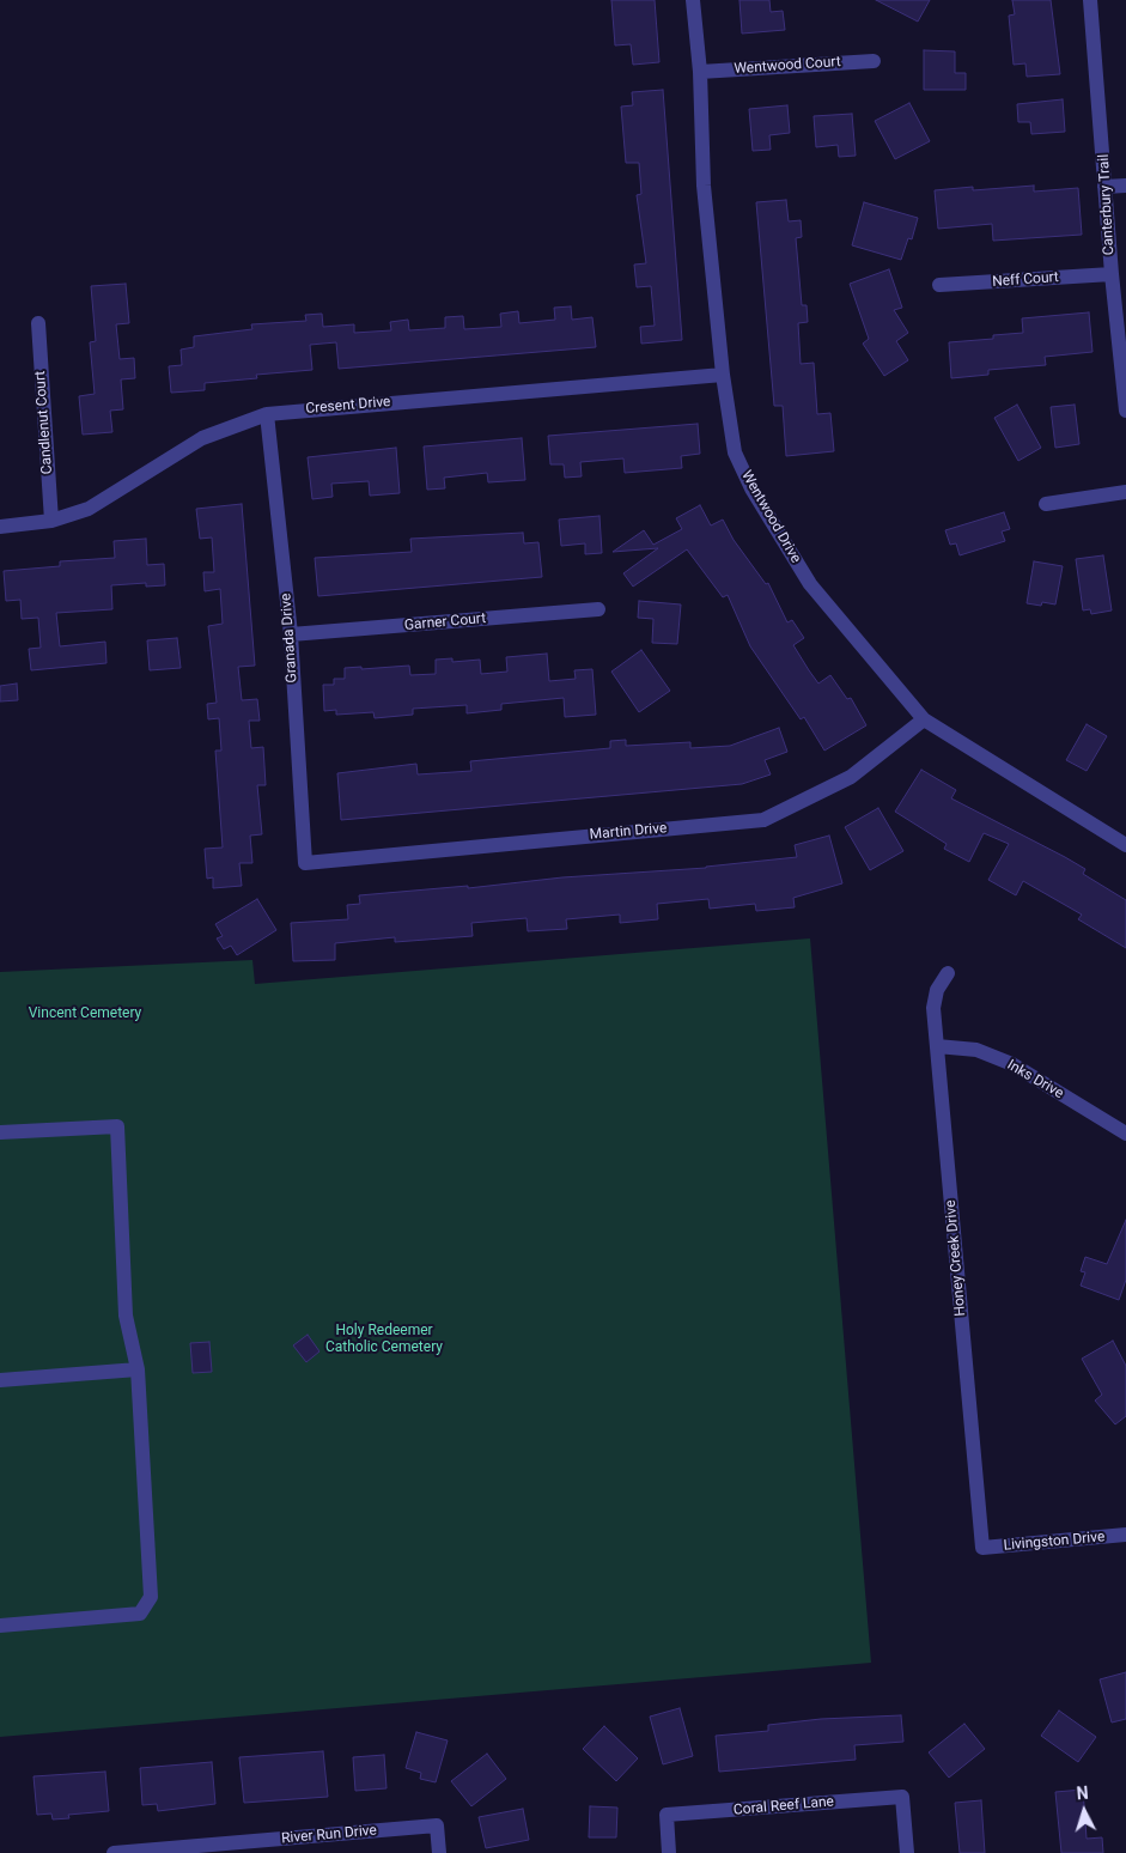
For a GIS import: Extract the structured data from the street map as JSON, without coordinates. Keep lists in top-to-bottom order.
{
  "streets": {
    "street": [
      "Wentwood Court",
      "Canterbury Trail",
      "Neff Court",
      "Cresent Drive",
      "Candlenut Court",
      "Wentwood Drive",
      "Garner Court",
      "Granada Drive",
      "Martin Drive",
      "Inks Drive",
      "Honey Creek Drive",
      "Livingston Drive",
      "Coral Reef Lane",
      "River Run Drive"
    ]
  },
  "crossings": [
    ["Wentwood Court", "Wentwood Drive"],
    ["Canterbury Trail", "Neff Court"],
    ["Cresent Drive", "Candlenut Court"],
    ["Cresent Drive", "Wentwood Drive"],
    ["Cresent Drive", "Granada Drive"],
    ["Wentwood Drive", "Martin Drive"],
    ["Garner Court", "Granada Drive"],
    ["Granada Drive", "Martin Drive"],
    ["Inks Drive", "Honey Creek Drive"],
    ["Honey Creek Drive", "Livingston Drive"]
  ],
  "parks": ["Vincent Cemetery", "Holy Redeemer Catholic Cemetery"],
  "north": "top"
}
